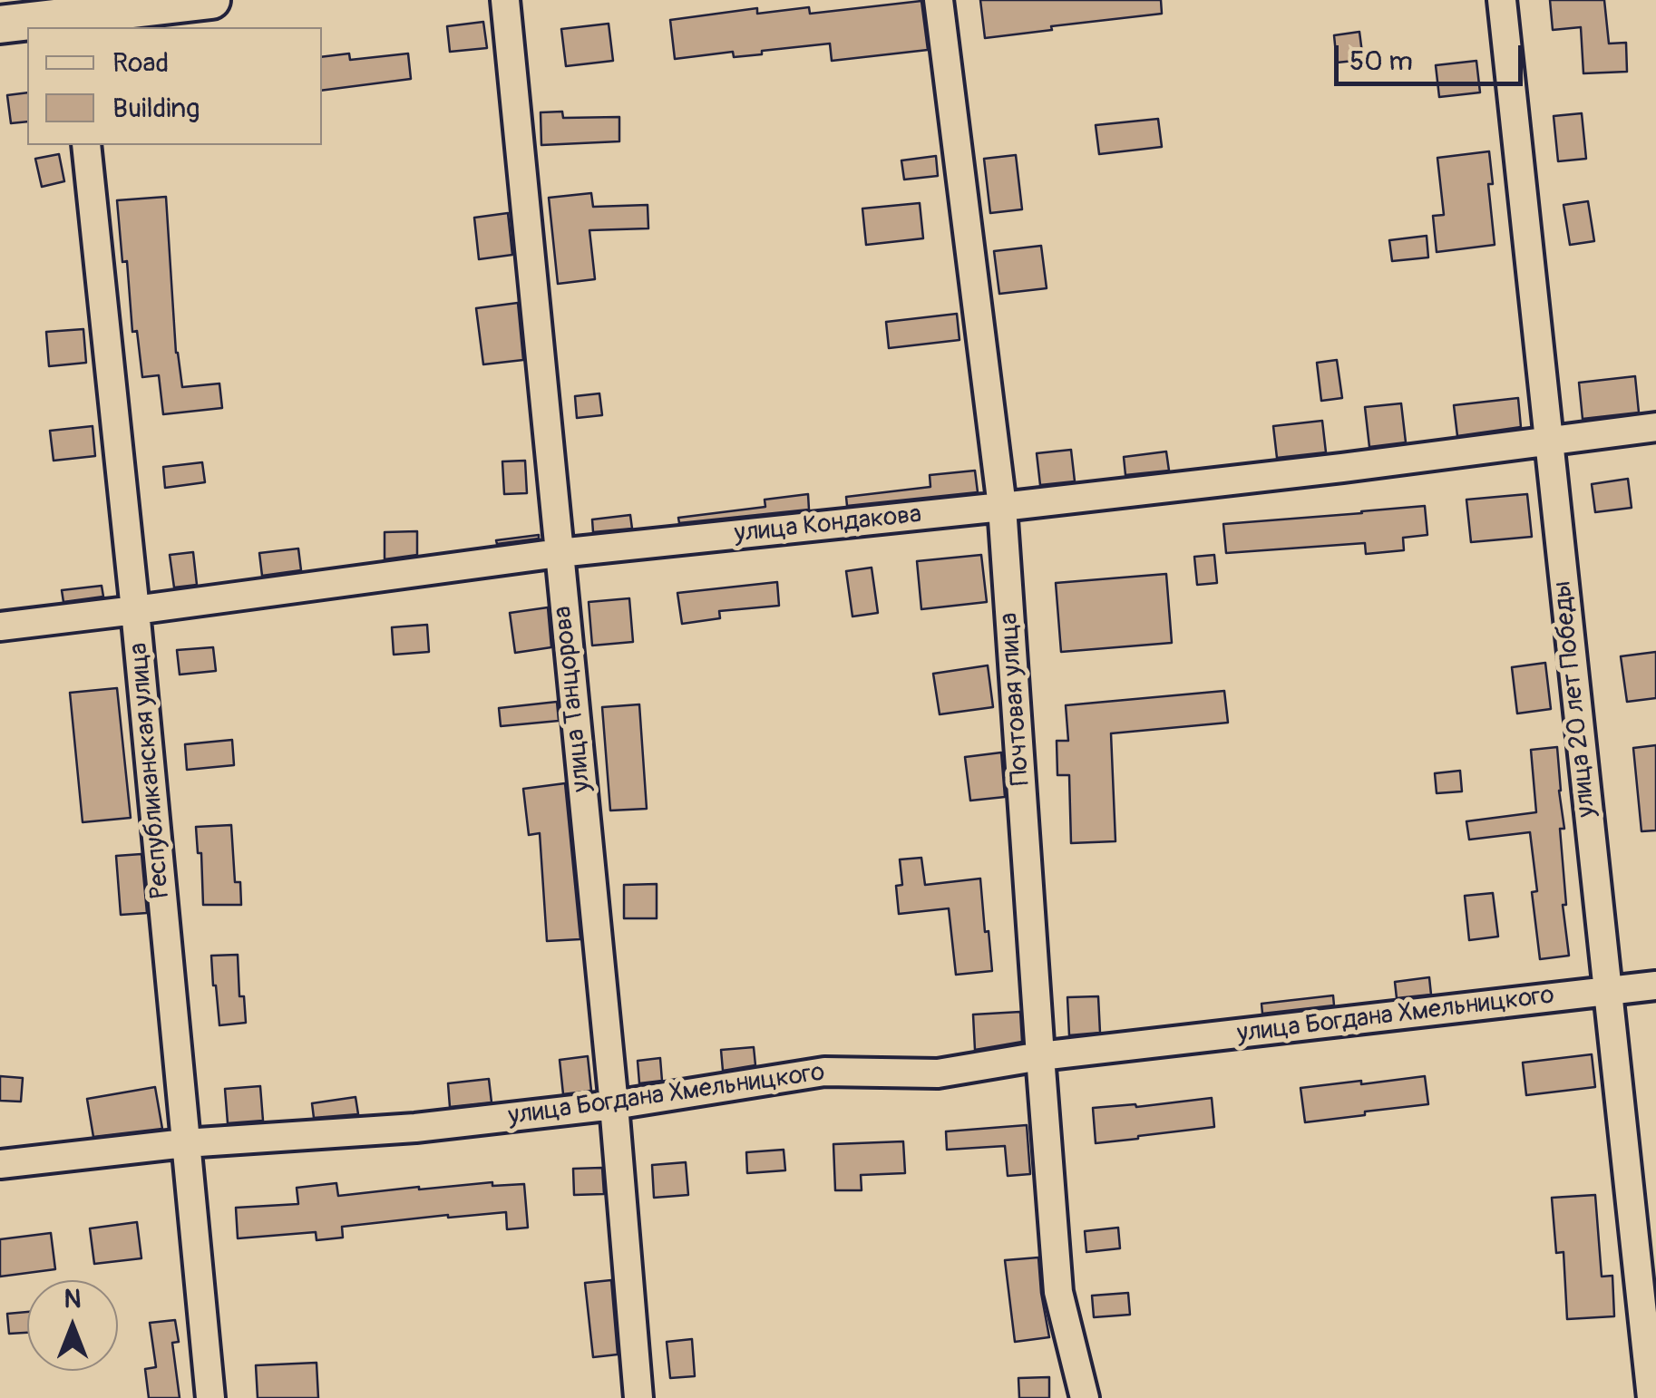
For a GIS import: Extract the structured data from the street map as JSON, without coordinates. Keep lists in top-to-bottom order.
{
  "streets": {
    "street": [
      "улица Кондакова",
      "улица Танцорова",
      "Почтовая улица",
      "улица 20 лет Победы",
      "Республиканская улица",
      "улица Богдана Хмельницкого"
    ]
  },
  "crossings": [
    ["улица Кондакова", "улица Танцорова"],
    ["улица Кондакова", "Почтовая улица"],
    ["улица Кондакова", "улица 20 лет Победы"],
    ["улица Кондакова", "Республиканская улица"],
    ["улица Танцорова", "улица Богдана Хмельницкого"],
    ["Почтовая улица", "улица Богдана Хмельницкого"],
    ["улица 20 лет Победы", "улица Богдана Хмельницкого"],
    ["Республиканская улица", "улица Богдана Хмельницкого"]
  ],
  "legend": ["Road", "Building"],
  "scale_bar": "50 m",
  "north": "top"
}
